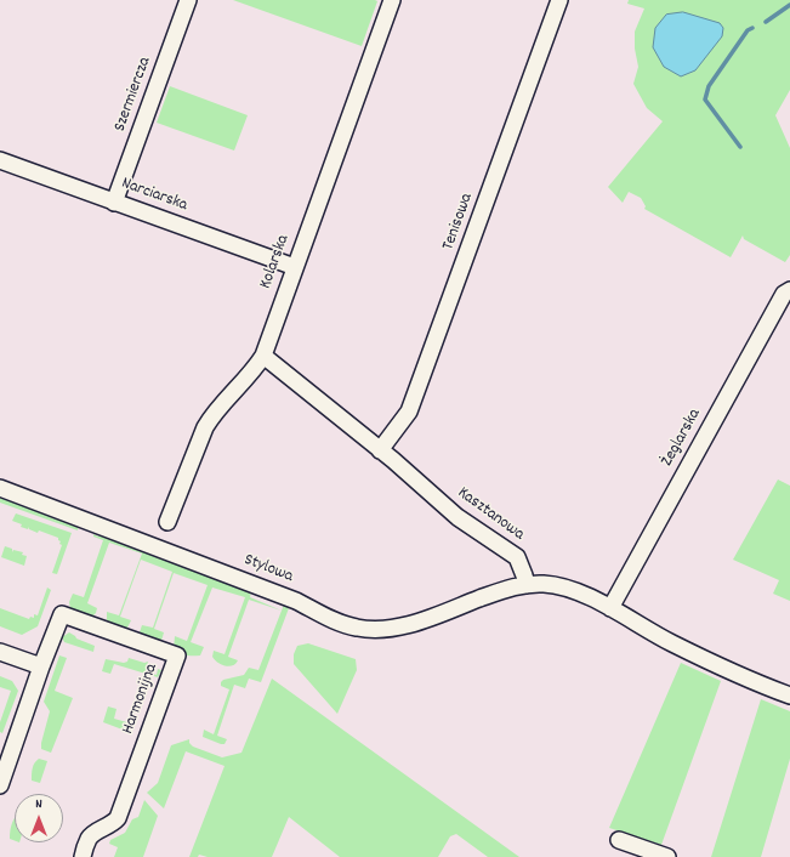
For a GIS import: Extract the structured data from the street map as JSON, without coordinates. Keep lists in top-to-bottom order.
{
  "streets": {
    "street": [
      "Szermiercza",
      "Narciarska",
      "Tenisowa",
      "Kolarska",
      "Żeglarska",
      "Kasztanowa",
      "Stylowa",
      "Harmonijna"
    ]
  },
  "crossings": [
    ["Szermiercza", "Narciarska"],
    ["Narciarska", "Kolarska"],
    ["Tenisowa", "Kasztanowa"],
    ["Kolarska", "Kasztanowa"],
    ["Kasztanowa", "Stylowa"]
  ],
  "north": "top"
}
